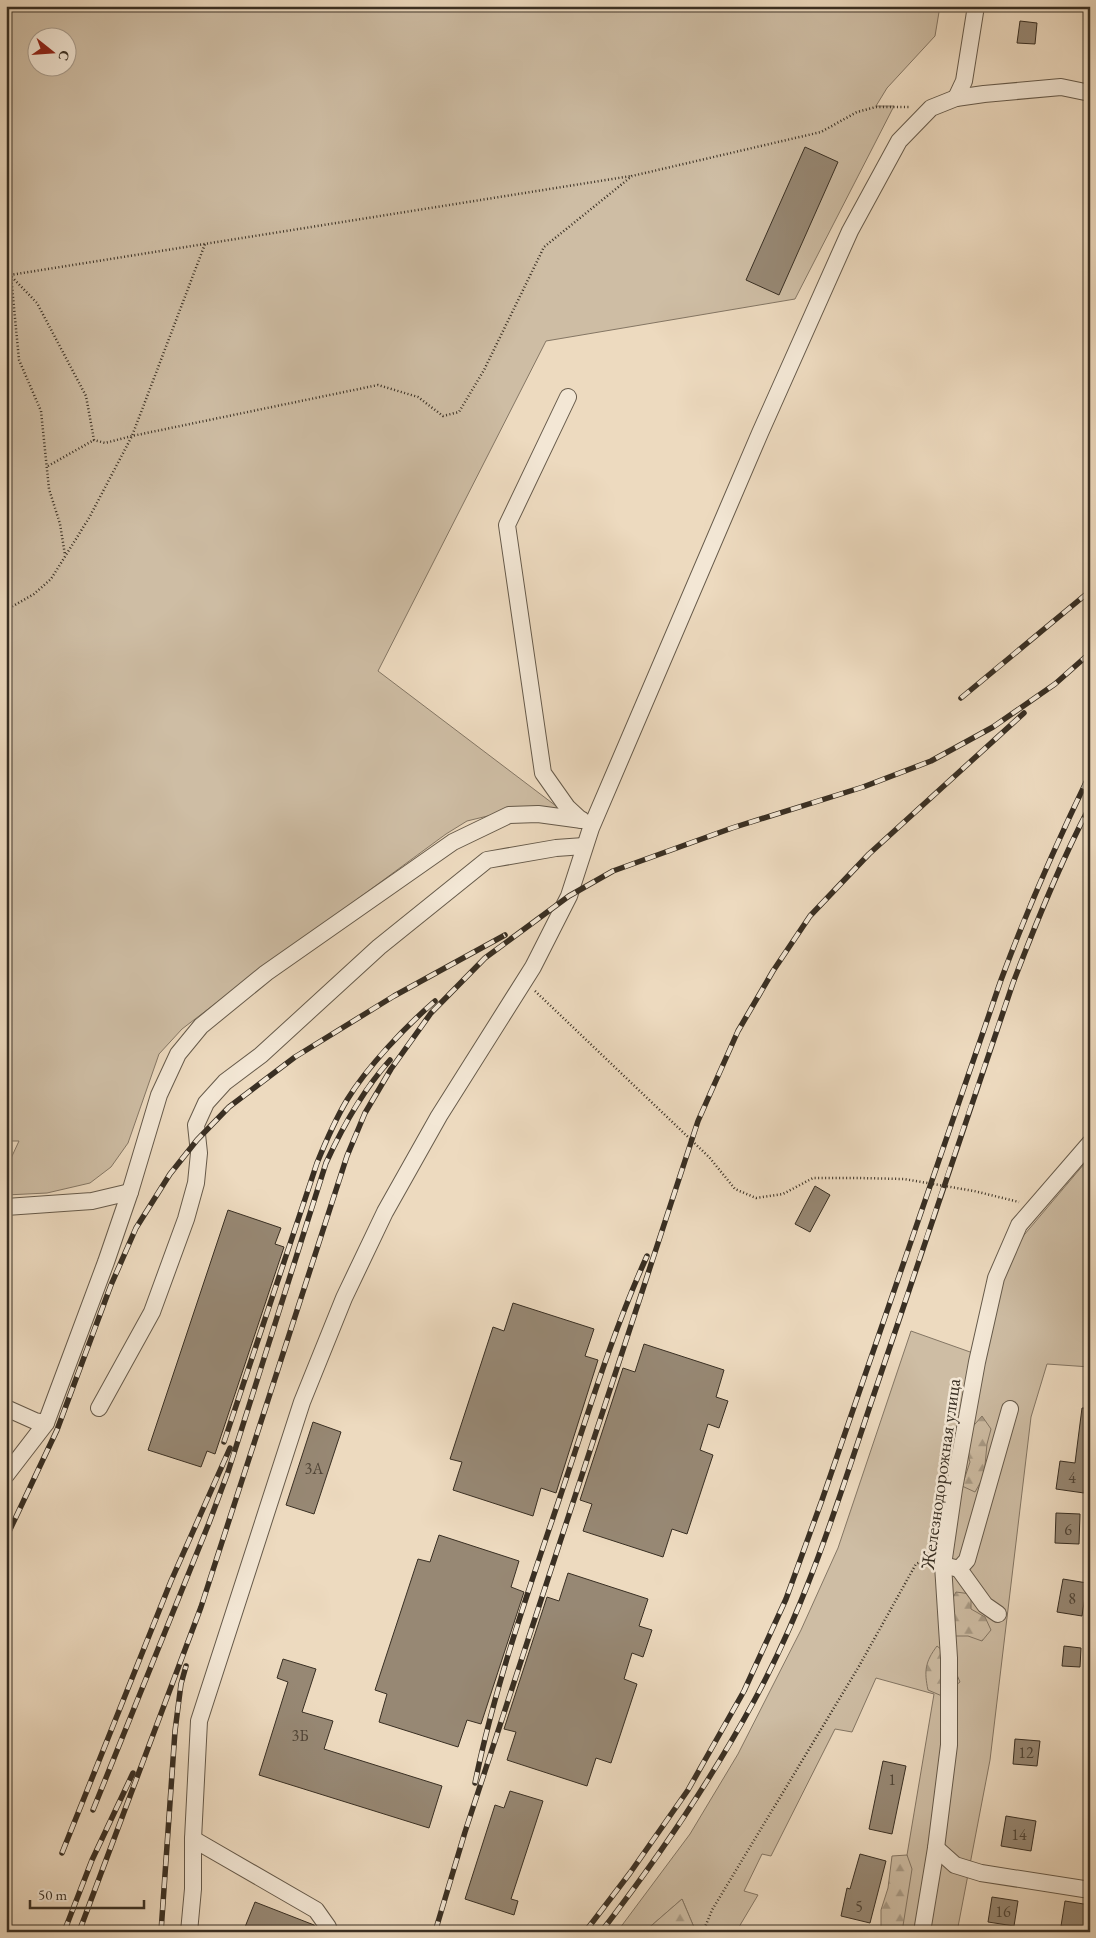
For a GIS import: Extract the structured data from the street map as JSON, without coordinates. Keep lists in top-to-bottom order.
{
  "streets": {
    "street": ["Железнодорожная улица"]
  },
  "house_numbers": [
    "3А",
    "4",
    "6",
    "8",
    "3Б",
    "12",
    "1",
    "14",
    "5",
    "16"
  ],
  "scale_bar": "50 m",
  "north": "right"
}
